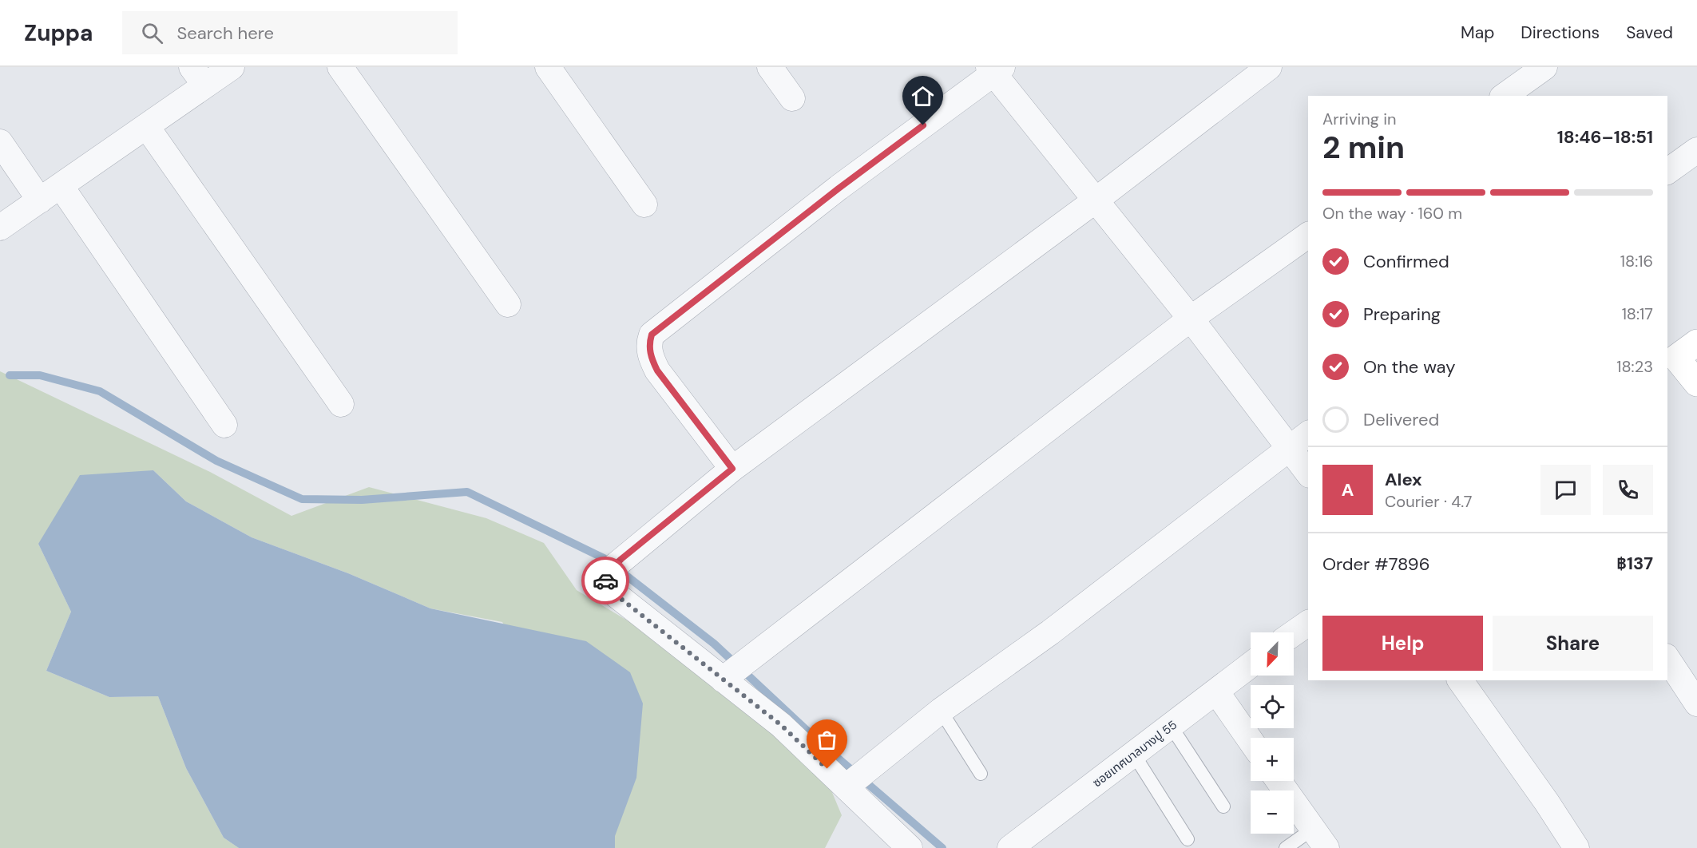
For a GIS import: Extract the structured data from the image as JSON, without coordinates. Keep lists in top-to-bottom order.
{
  "streets": {
    "street": ["ซอยเทศบาลบางปู 55"]
  },
  "north": "bottom left",
  "page": {
    "header": "Zuppa",
    "search": "Search here",
    "nav": ["Map", "Directions", "Saved"],
    "heading": ["2 min", "Arriving in", "18:46–18:51"],
    "panel": [
      "Alex",
      "Courier · 4.7",
      "Order #7896",
      "฿137"
    ],
    "bar": "On the way · 160 m",
    "list": [
      ["Confirmed", "18:16"],
      ["Preparing", "18:17"],
      ["On the way", "18:23"],
      "Delivered"
    ],
    "round": "A",
    "buttons": ["Help", "Share"],
    "map_buttons": ["+", "−"]
  }
}
